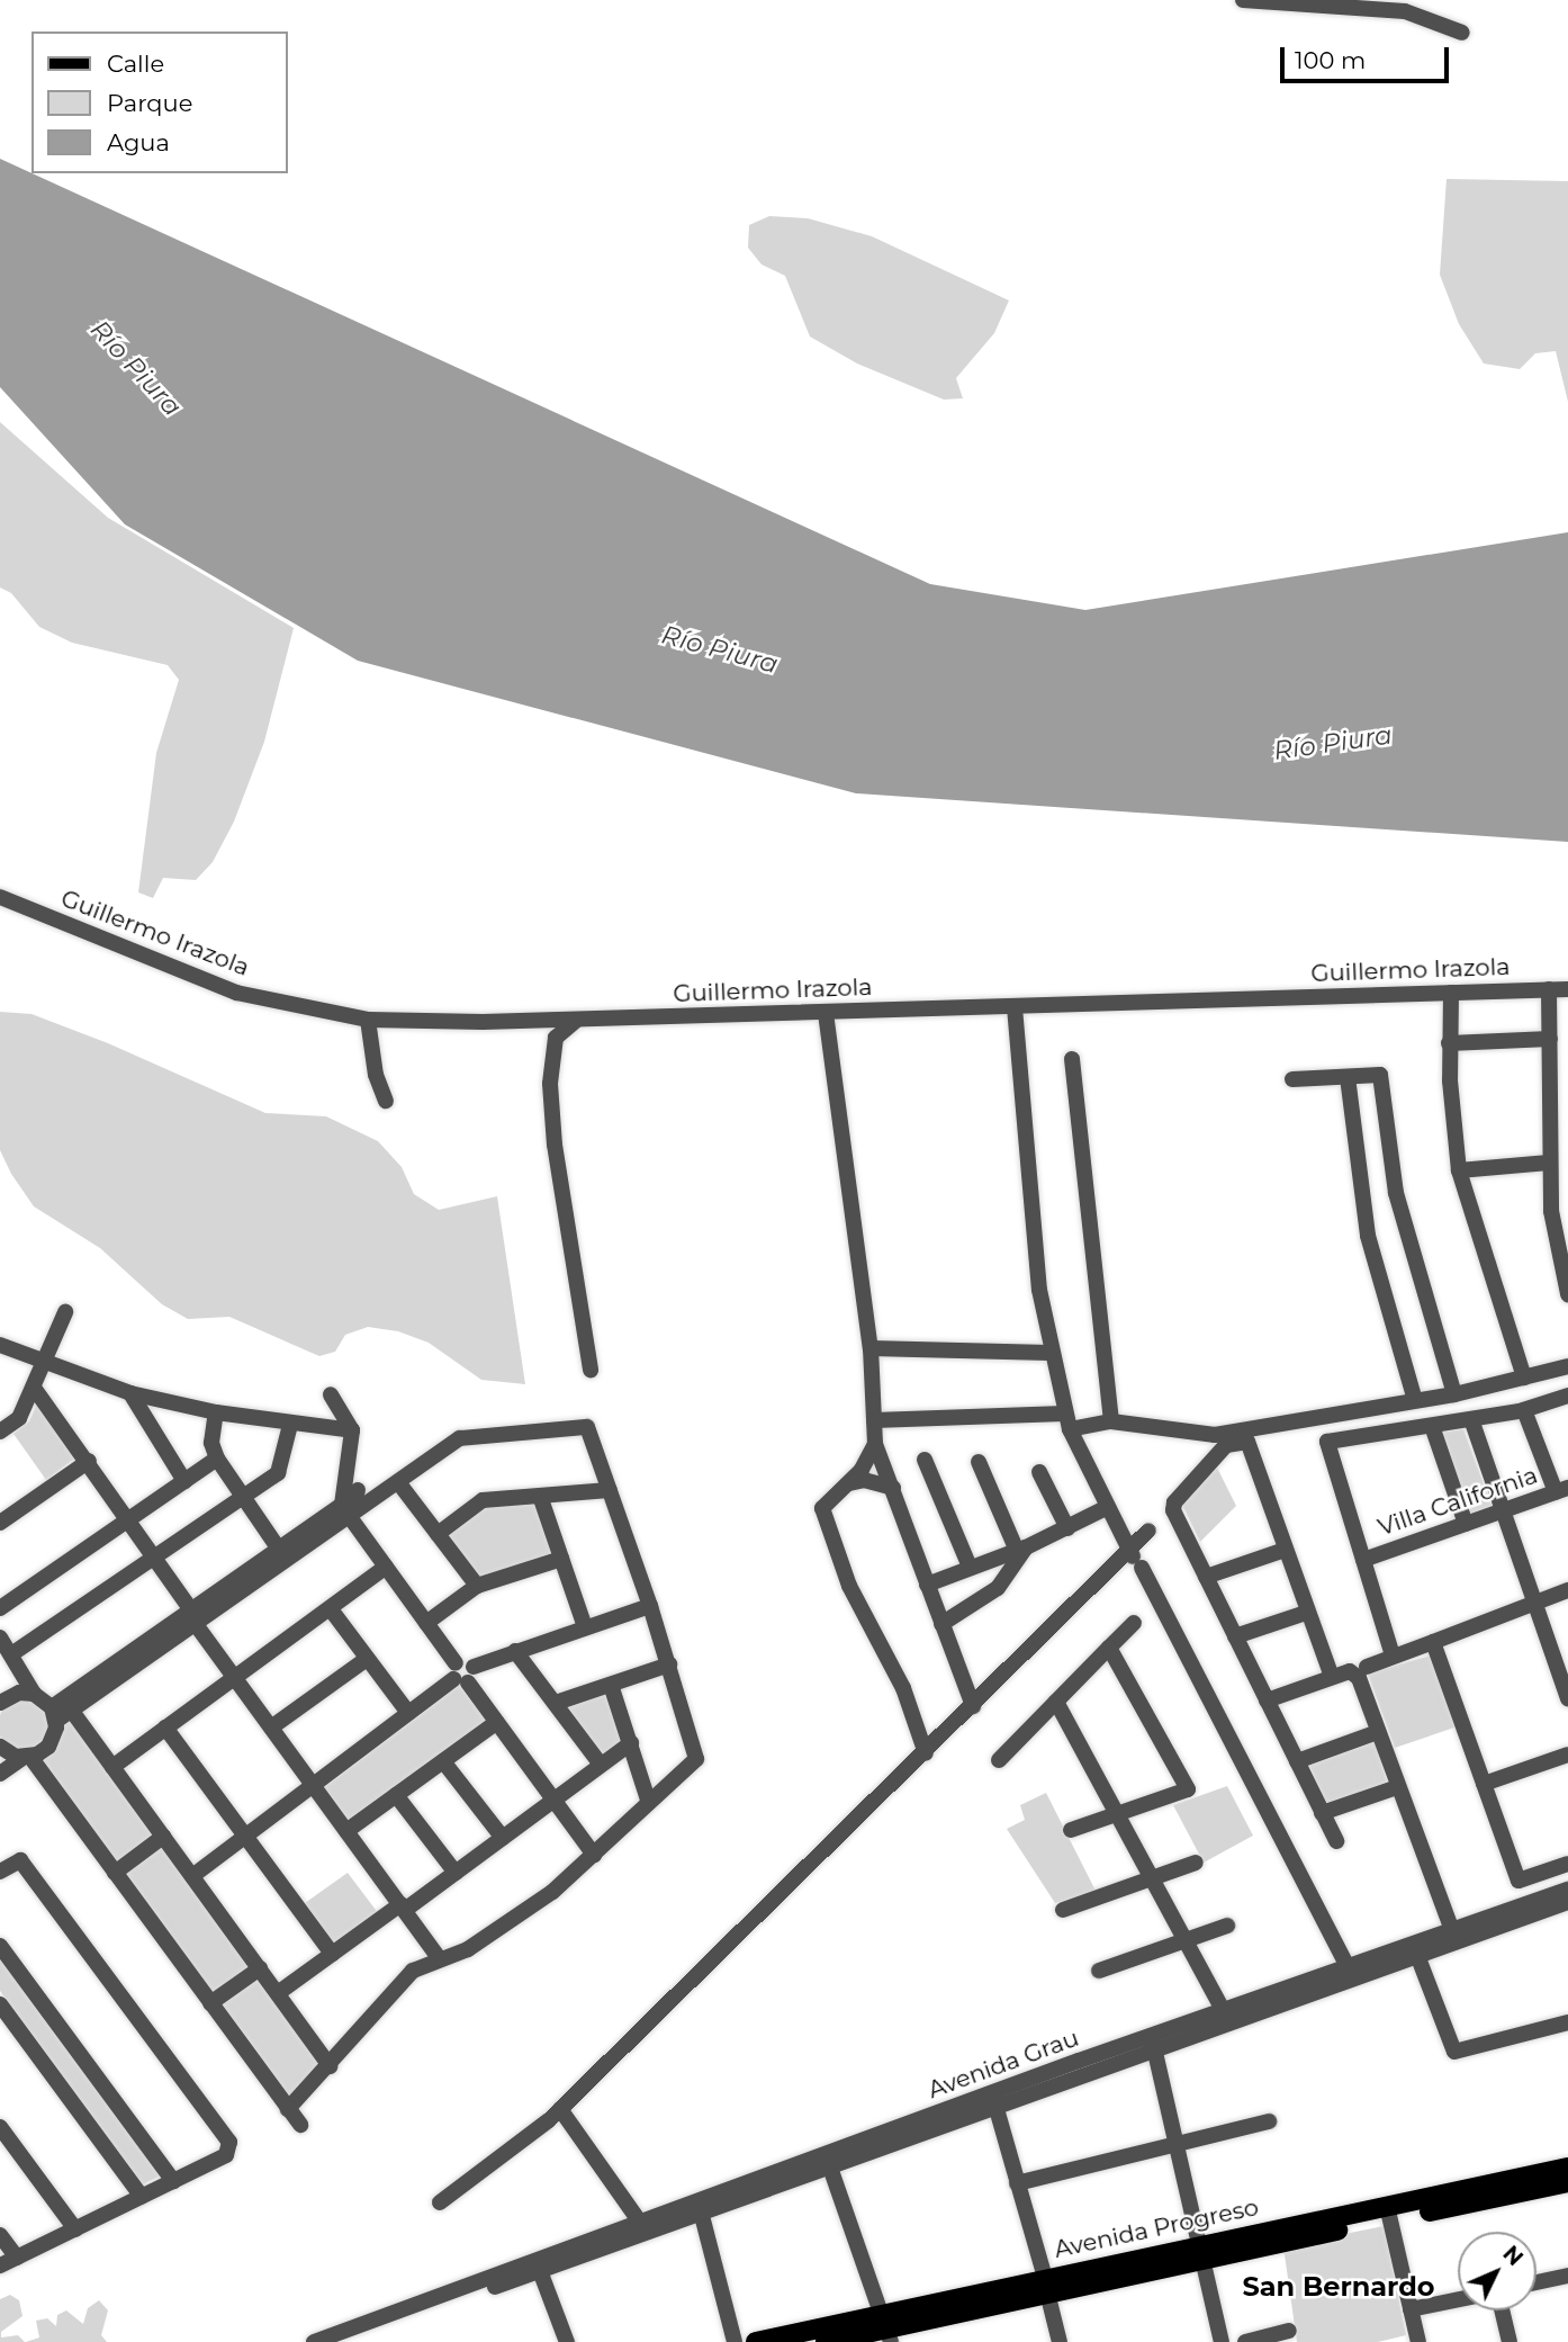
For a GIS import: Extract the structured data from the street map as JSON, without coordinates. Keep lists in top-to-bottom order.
{
  "streets": {
    "main road": ["Avenida Progreso"],
    "street": ["Guillermo Irazola", "Villa California", "Avenida Grau"]
  },
  "districts": ["San Bernardo"],
  "water": ["Río Piura"],
  "legend": ["Calle", "Parque", "Agua"],
  "scale_bar": "100 m",
  "north": "top right"
}
